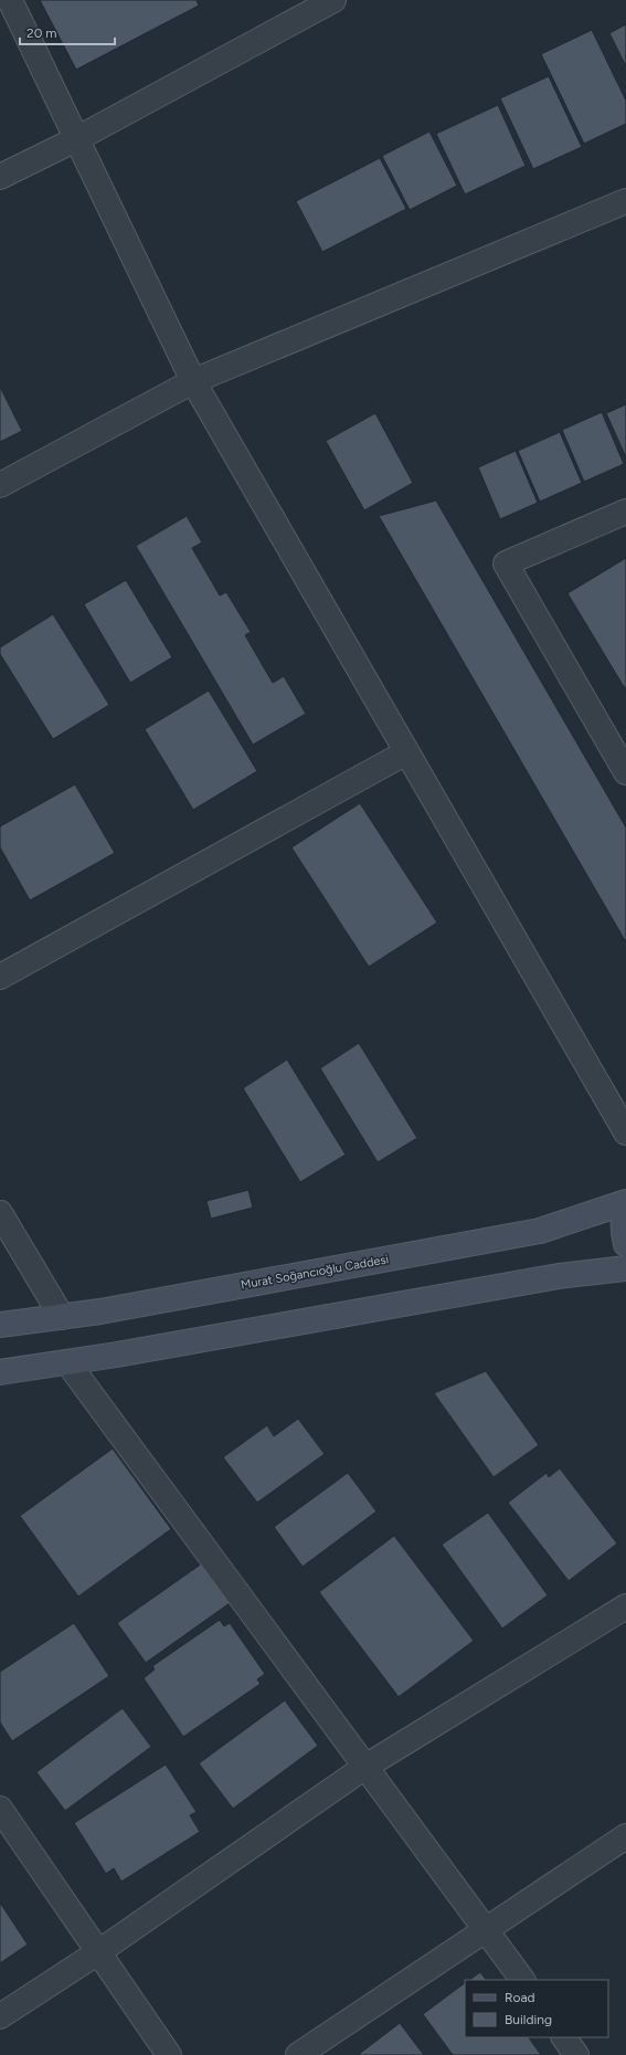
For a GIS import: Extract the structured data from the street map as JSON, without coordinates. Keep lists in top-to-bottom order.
{
  "streets": {
    "main road": ["Murat Soğancıoğlu Caddesi"]
  },
  "legend": ["Road", "Building"],
  "scale_bar": "20 m"
}
